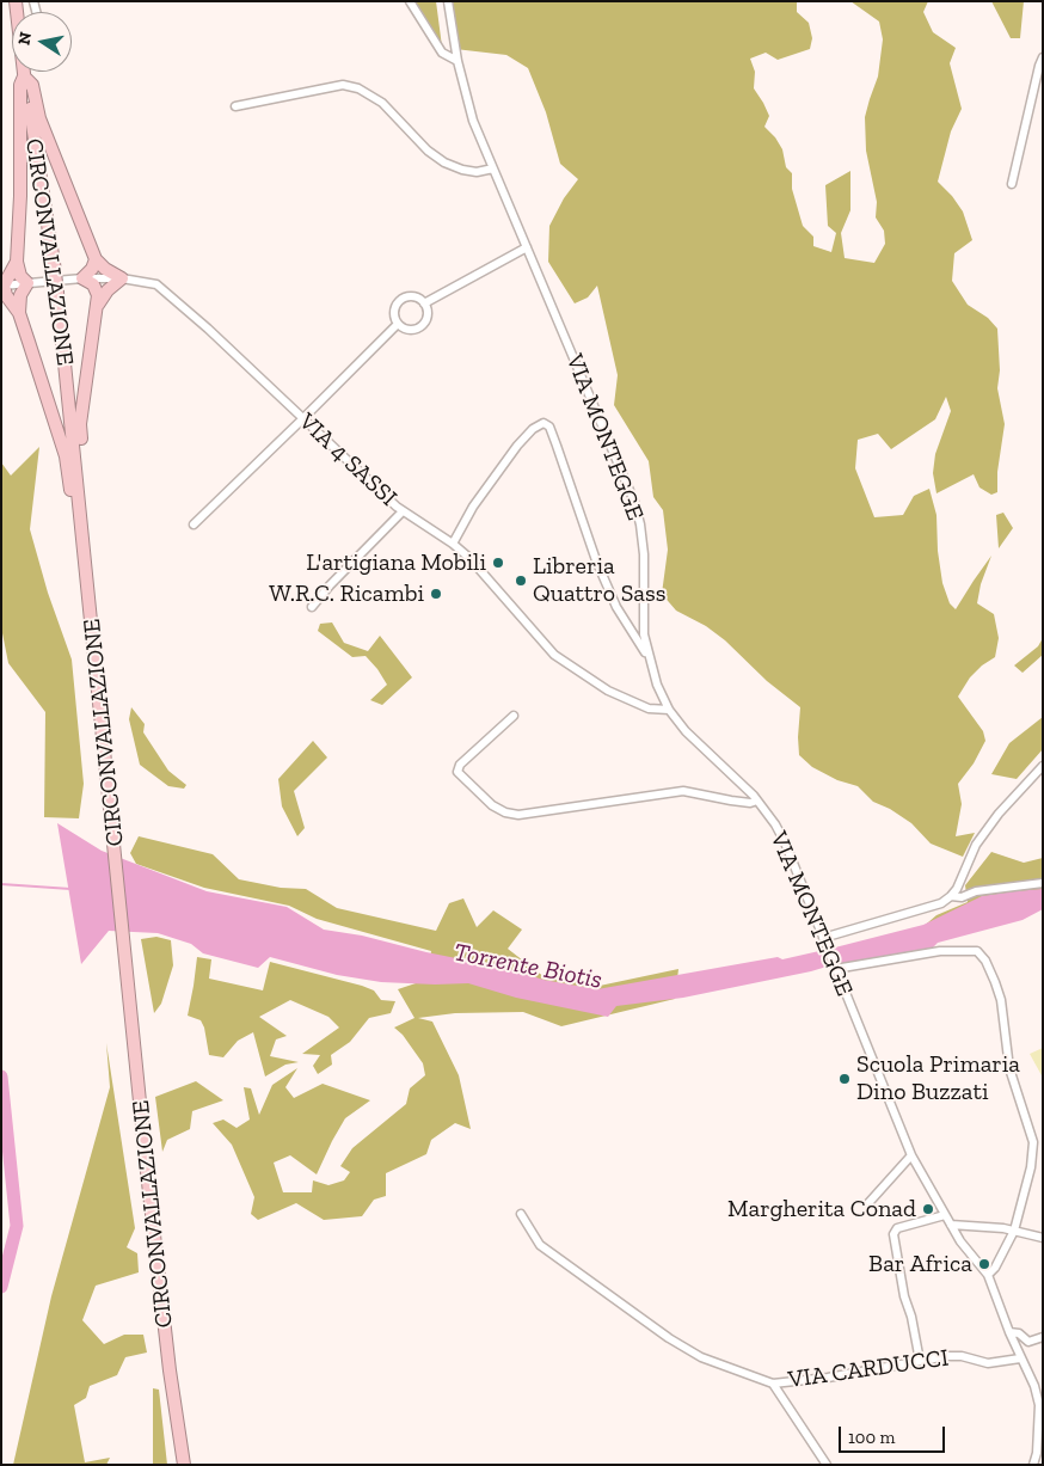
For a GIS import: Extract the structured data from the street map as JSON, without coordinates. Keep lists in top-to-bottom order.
{
  "streets": {
    "highway": ["CIRCONVALLAZIONE"],
    "street": ["VIA MONTEGGE", "VIA 4 SASSI", "VIA CARDUCCI"]
  },
  "crossings": [
    ["VIA MONTEGGE", "VIA 4 SASSI"],
    ["VIA MONTEGGE", "VIA CARDUCCI"]
  ],
  "water": ["Torrente Biotis"],
  "places": [
    "L'artigiana Mobili",
    "Libreria Quattro Sass",
    "W.R.C. Ricambi",
    "Scuola Primaria Dino Buzzati",
    "Margherita Conad",
    "Bar Africa"
  ],
  "scale_bar": "100 m",
  "north": "left"
}
